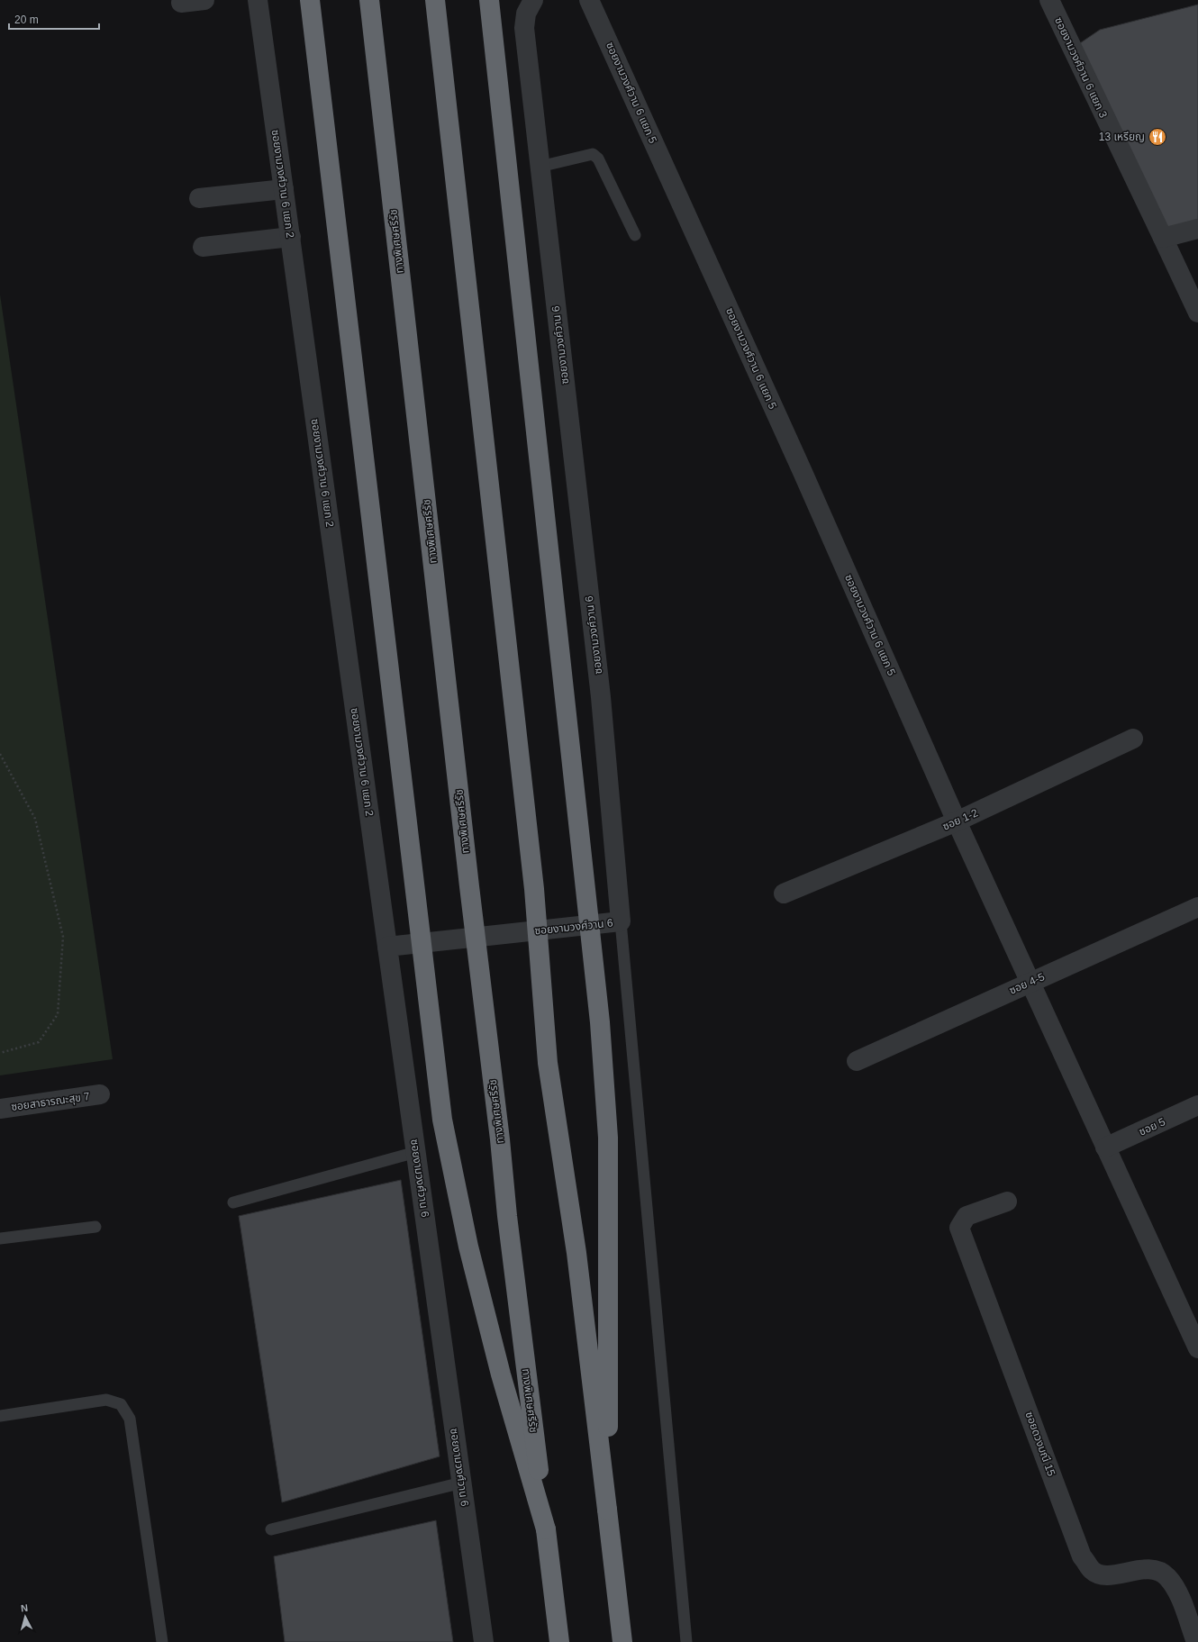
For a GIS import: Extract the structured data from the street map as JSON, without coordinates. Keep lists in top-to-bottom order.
{
  "streets": {
    "highway": ["ทางพิเศษศรีรัช"],
    "street": [
      "ซอยงามวงศ์วาน 6 แยก 3",
      "ซอยงามวงศ์วาน 6 แยก 5",
      "ซอยงามวงศ์วาน 6 แยก 2",
      "ซอยงามวงศ์วาน 6",
      "ซอย 1-2",
      "ซอย 4-5",
      "ซอยสาธารณะสุข 7",
      "ซอย 5",
      "ซอยดวงมณี 15"
    ]
  },
  "crossings": [
    ["ซอยงามวงศ์วาน 6 แยก 5", "ซอย 1-2"],
    ["ซอยงามวงศ์วาน 6 แยก 5", "ซอย 4-5"],
    ["ซอยงามวงศ์วาน 6 แยก 5", "ซอย 5"],
    ["ซอยงามวงศ์วาน 6 แยก 2", "ซอยงามวงศ์วาน 6"]
  ],
  "places": {
    "restaurant": ["13 เหรียญ"]
  },
  "scale_bar": "20 m",
  "north": "top"
}
